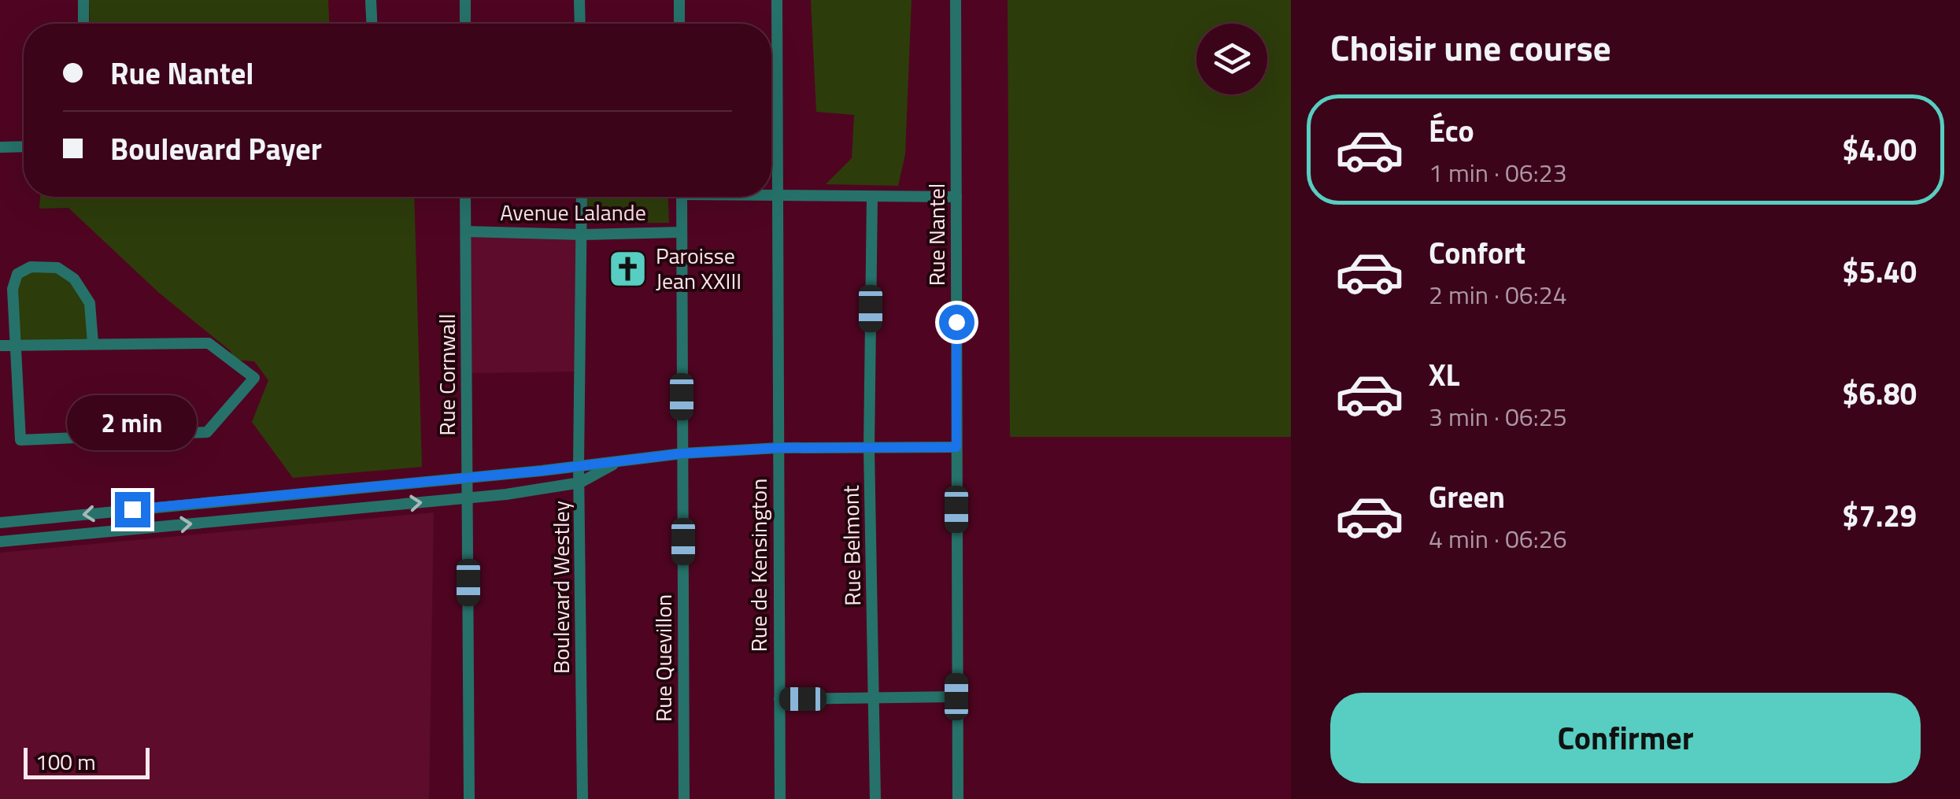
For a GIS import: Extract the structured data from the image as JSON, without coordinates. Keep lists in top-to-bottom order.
{
  "streets": {
    "street": [
      "Avenue Lalande",
      "Rue Nantel",
      "Rue Cornwall",
      "Rue Belmont",
      "Rue de Kensington",
      "Boulevard Westley",
      "Rue Quevillon"
    ]
  },
  "crossings": [
    ["Avenue Lalande", "Rue Cornwall"],
    ["Avenue Lalande", "Boulevard Westley"],
    ["Avenue Lalande", "Rue Quevillon"]
  ],
  "places": {
    "church": ["Paroisse Jean XXIII"]
  },
  "scale_bar": "100 m",
  "page": {
    "heading": "Choisir une course",
    "banner": ["Rue Nantel", "Boulevard Payer"],
    "list": [
      {
        "name": "Éco",
        "note": "1 min · 06:23",
        "value": "$4.00"
      },
      {
        "name": "Confort",
        "note": "2 min · 06:24",
        "value": "$5.40"
      },
      {
        "name": "XL",
        "note": "3 min · 06:25",
        "value": "$6.80"
      },
      {
        "name": "Green",
        "note": "4 min · 06:26",
        "value": "$7.29"
      }
    ],
    "bubble": "2 min",
    "buttons": "Confirmer",
    "scale": "100 m"
  }
}
